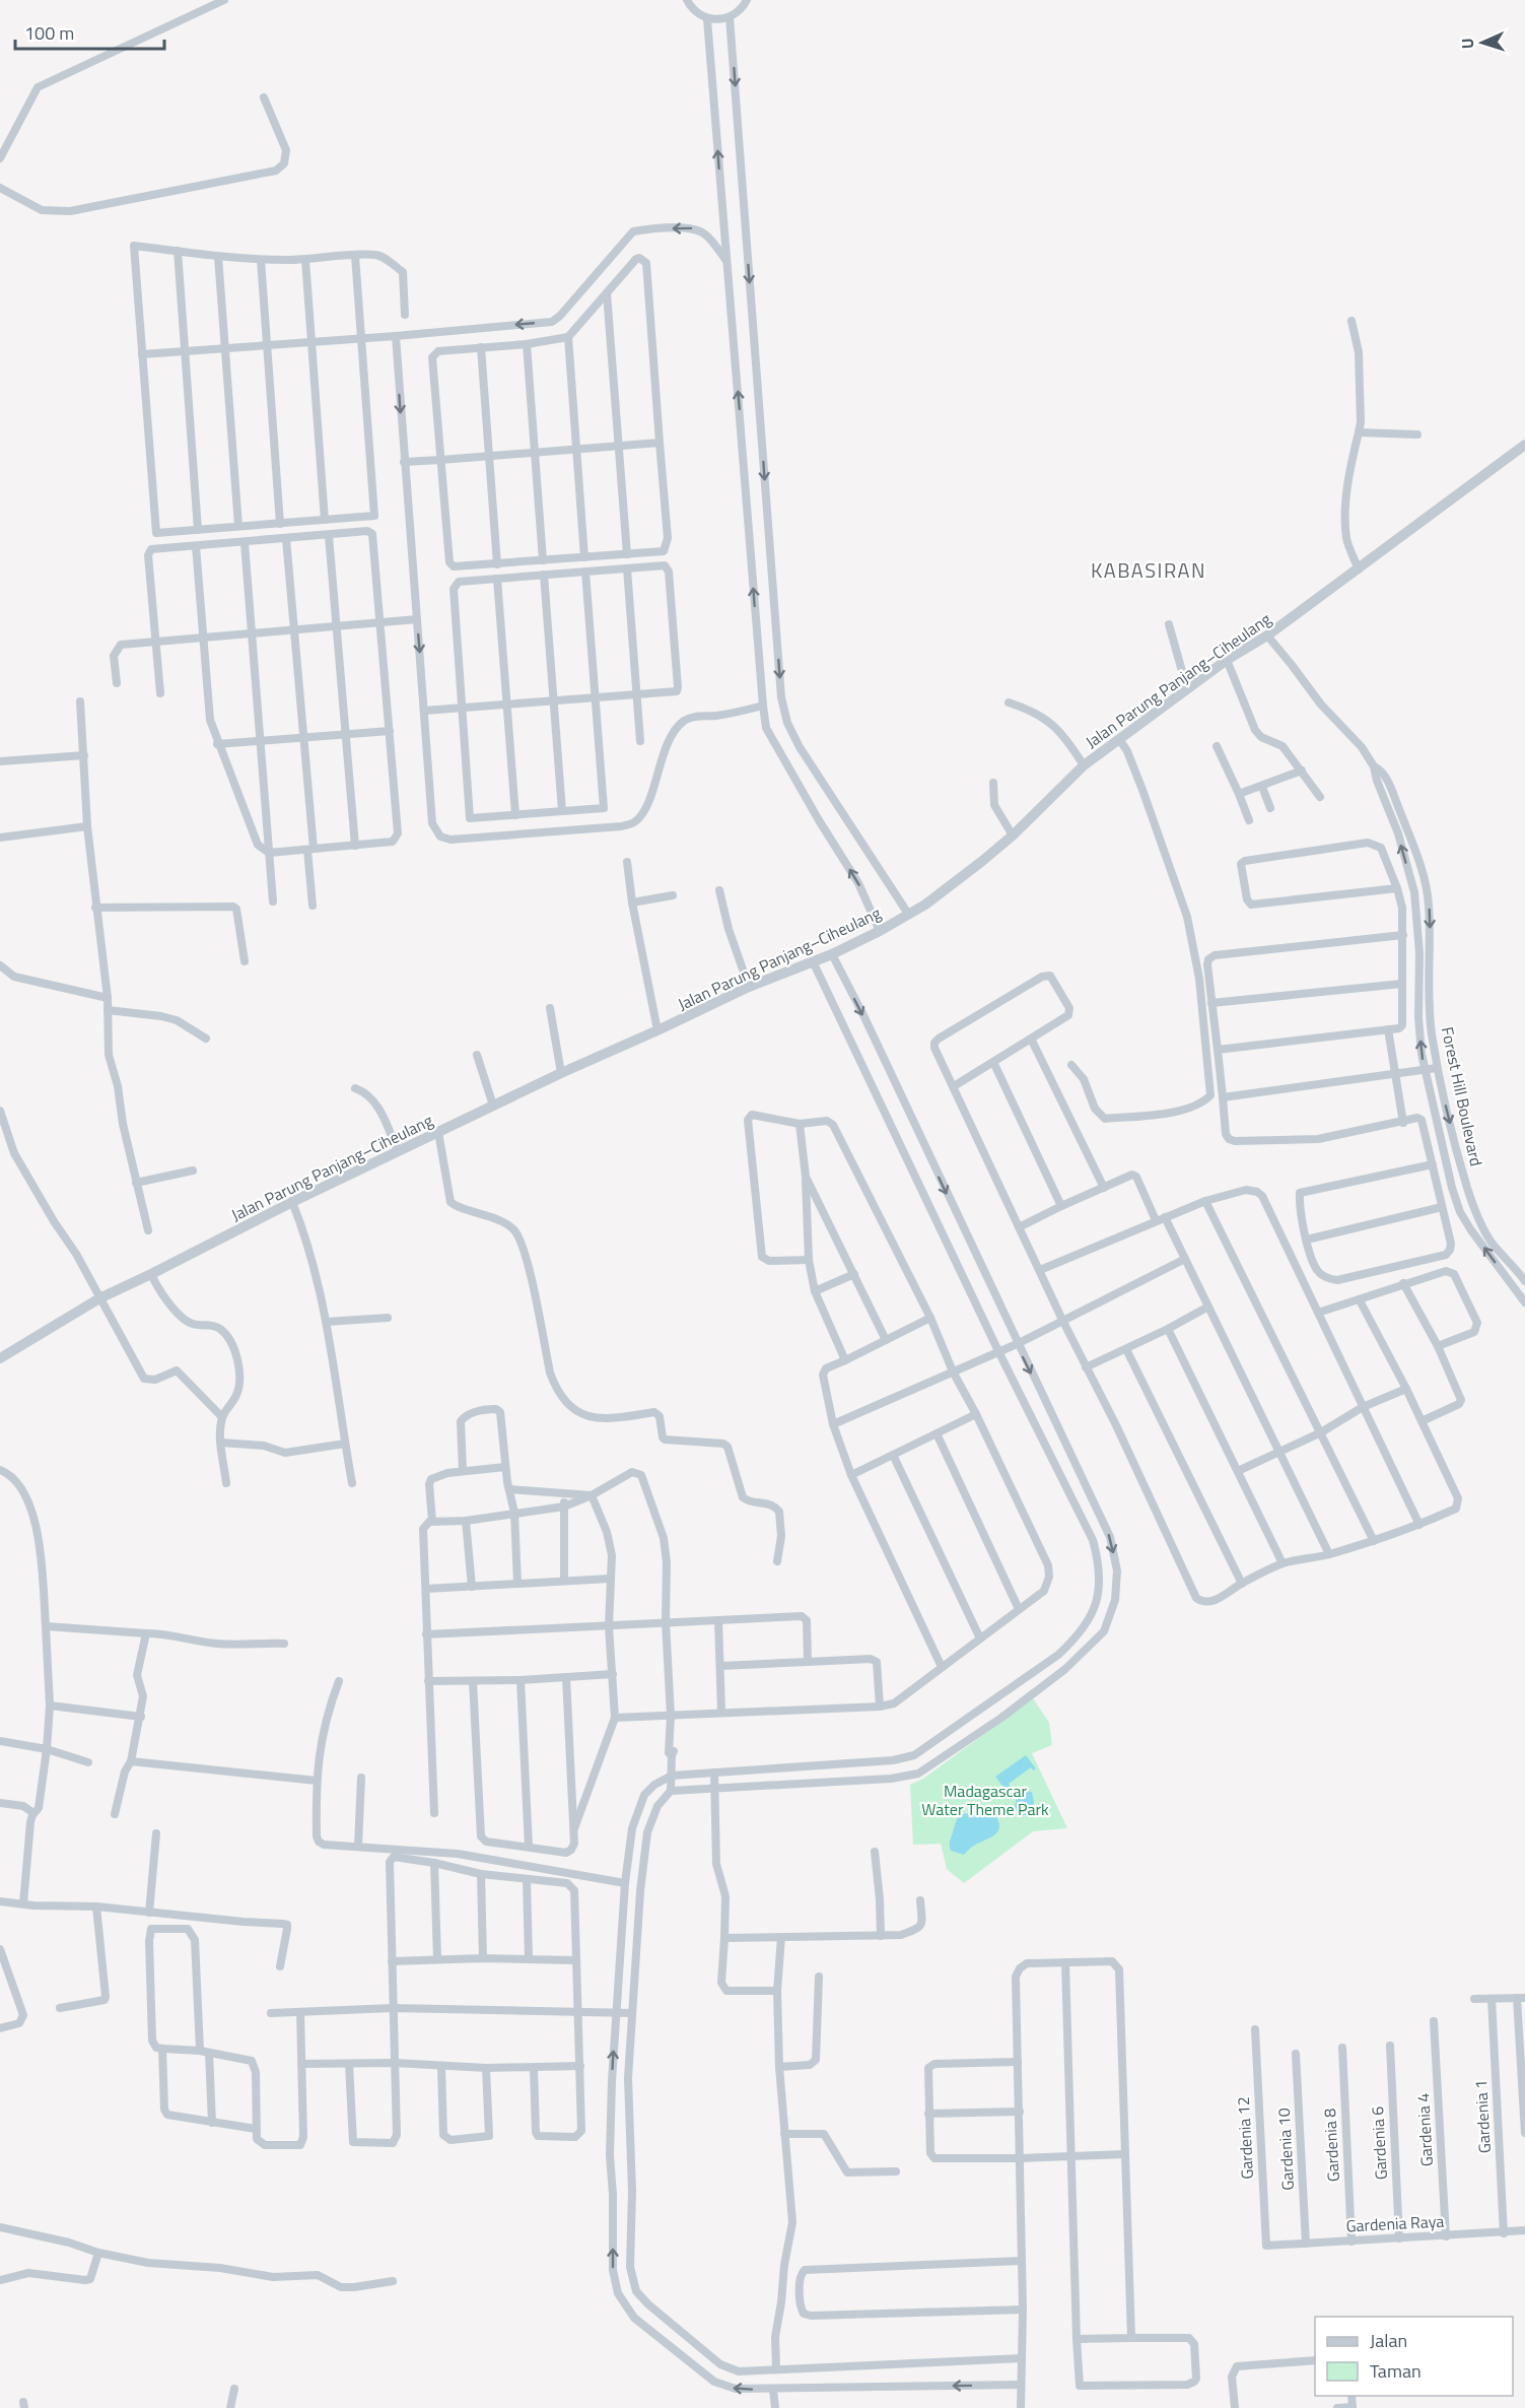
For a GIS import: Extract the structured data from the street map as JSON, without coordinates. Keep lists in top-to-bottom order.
{
  "streets": {
    "street": [
      "Jalan Parung Panjang–Ciheulang",
      "Forest Hill Boulevard",
      "Gardenia 1",
      "Gardenia 4",
      "Gardenia 12",
      "Gardenia 6",
      "Gardenia 8",
      "Gardenia 10",
      "Gardenia Raya"
    ]
  },
  "crossings": [
    ["Jalan Parung Panjang–Ciheulang", "Forest Hill Boulevard"],
    ["Gardenia 1", "Gardenia Raya"],
    ["Gardenia 4", "Gardenia Raya"],
    ["Gardenia 12", "Gardenia Raya"],
    ["Gardenia 6", "Gardenia Raya"],
    ["Gardenia 8", "Gardenia Raya"],
    ["Gardenia 10", "Gardenia Raya"]
  ],
  "districts": ["KABASIRAN"],
  "parks": ["Madagascar Water Theme Park"],
  "legend": ["Jalan", "Taman"],
  "scale_bar": "100 m",
  "north": "left"
}
